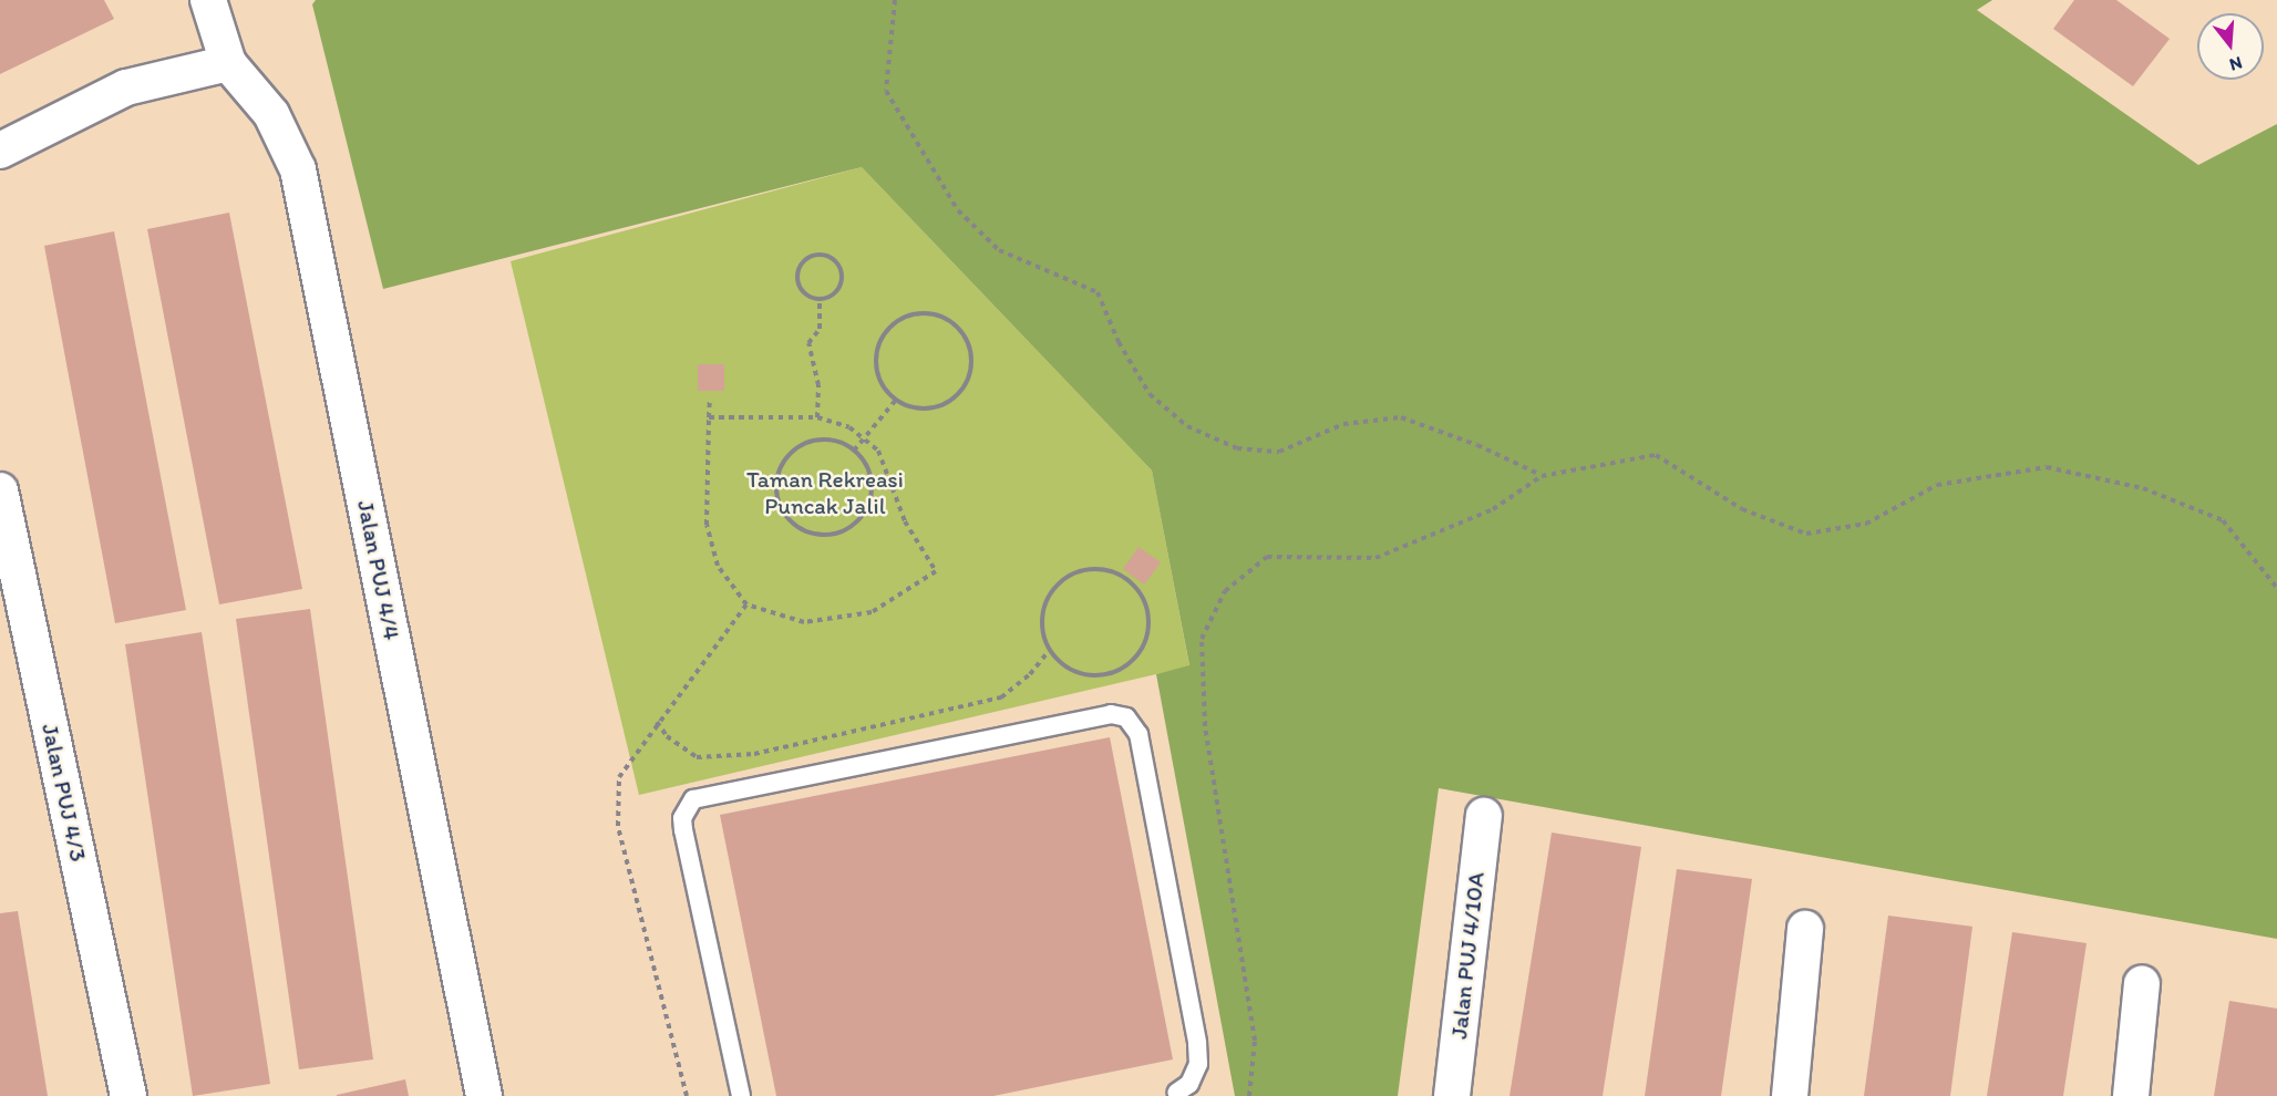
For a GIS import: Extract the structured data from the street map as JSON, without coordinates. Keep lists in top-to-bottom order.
{
  "streets": {
    "street": ["Jalan PUJ 4/4", "Jalan PUJ 4/3", "Jalan PUJ 4/10A"]
  },
  "parks": ["Taman Rekreasi Puncak Jalil"],
  "north": "bottom"
}
